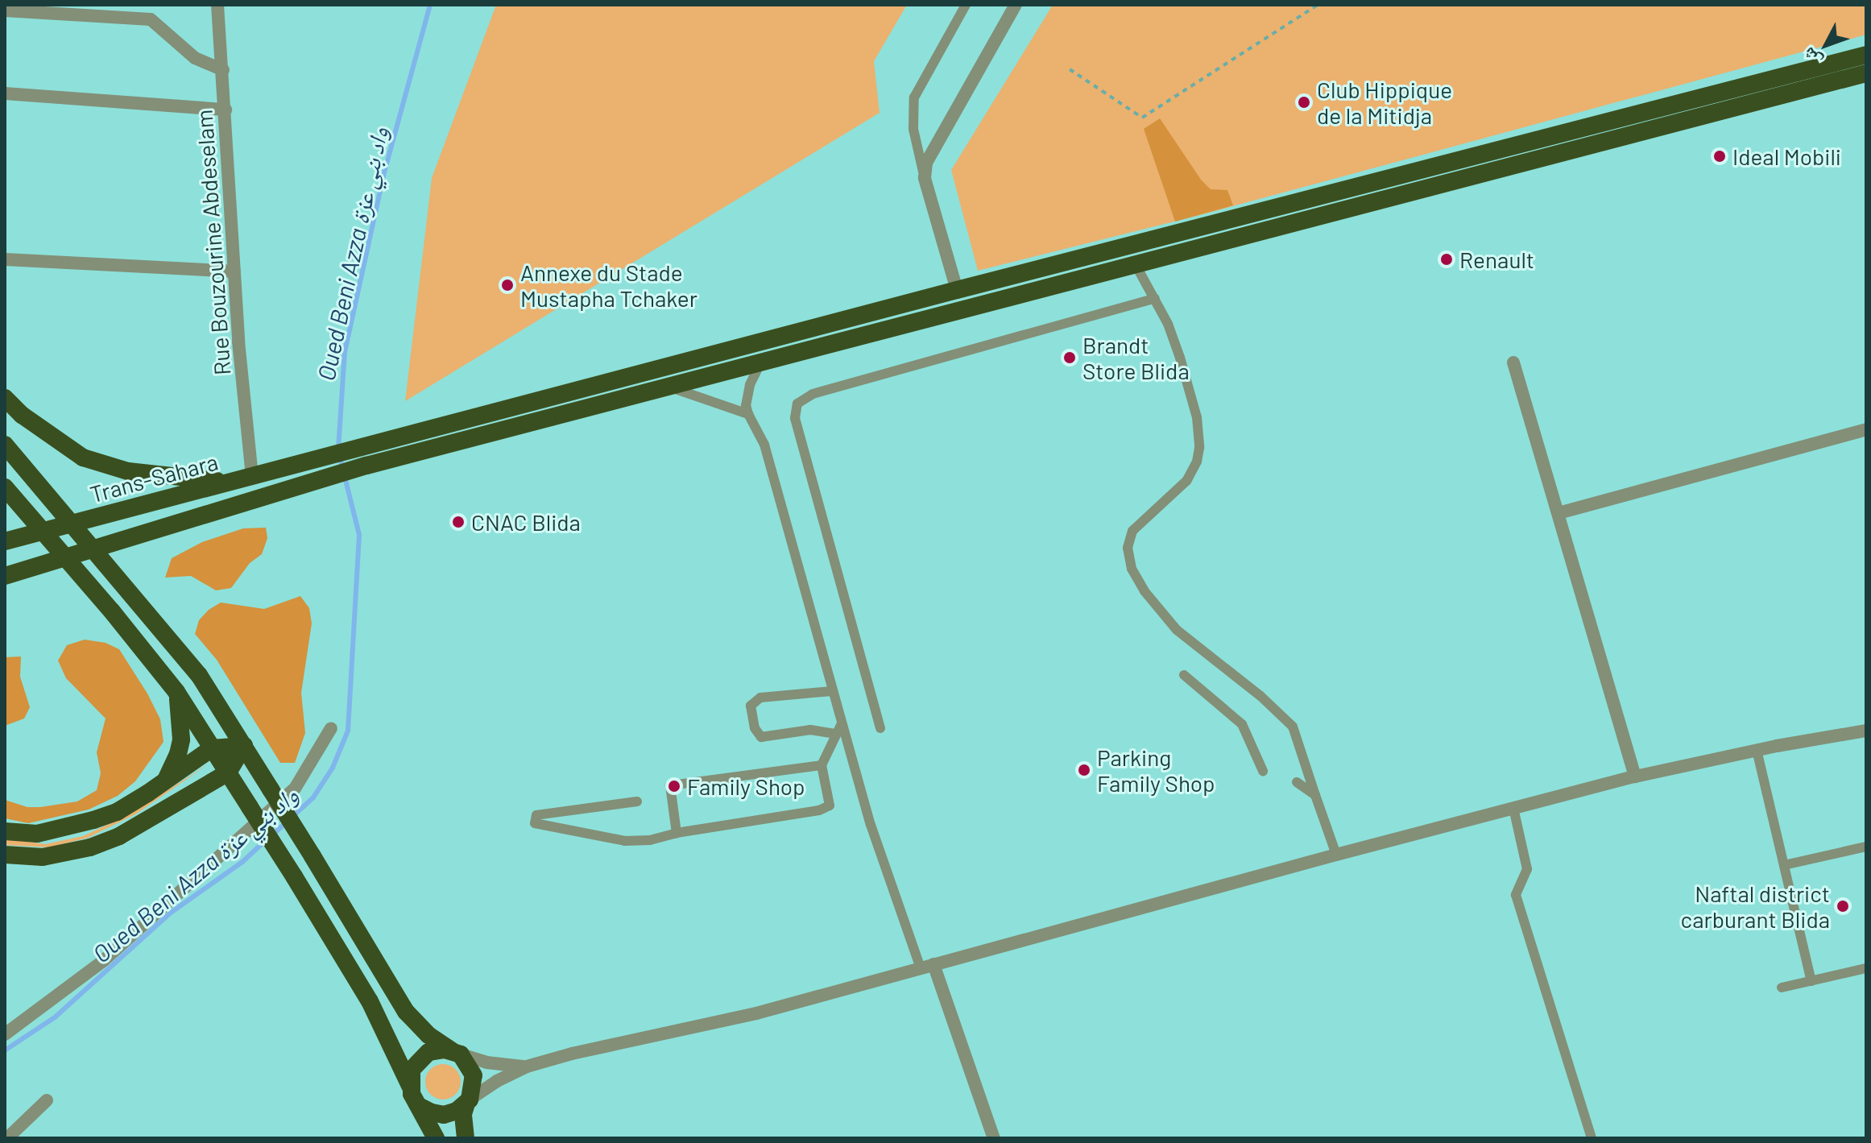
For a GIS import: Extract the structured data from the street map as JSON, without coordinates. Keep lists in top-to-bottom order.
{
  "streets": {
    "highway": ["Trans-Sahara"],
    "street": ["Rue Bouzourine Abdeselam"]
  },
  "crossings": [
    ["Rue Bouzourine Abdeselam", "Trans-Sahara"]
  ],
  "water": ["Oued Beni Azza واد بني عزة"],
  "places": [
    "Club Hippique de la Mitidja",
    "Ideal Mobili",
    "Renault",
    "Annexe du Stade Mustapha Tchaker",
    "Brandt Store Blida",
    "CNAC Blida",
    "Parking Family Shop",
    "Family Shop",
    "Naftal district carburant Blida"
  ],
  "north": "bottom left"
}
